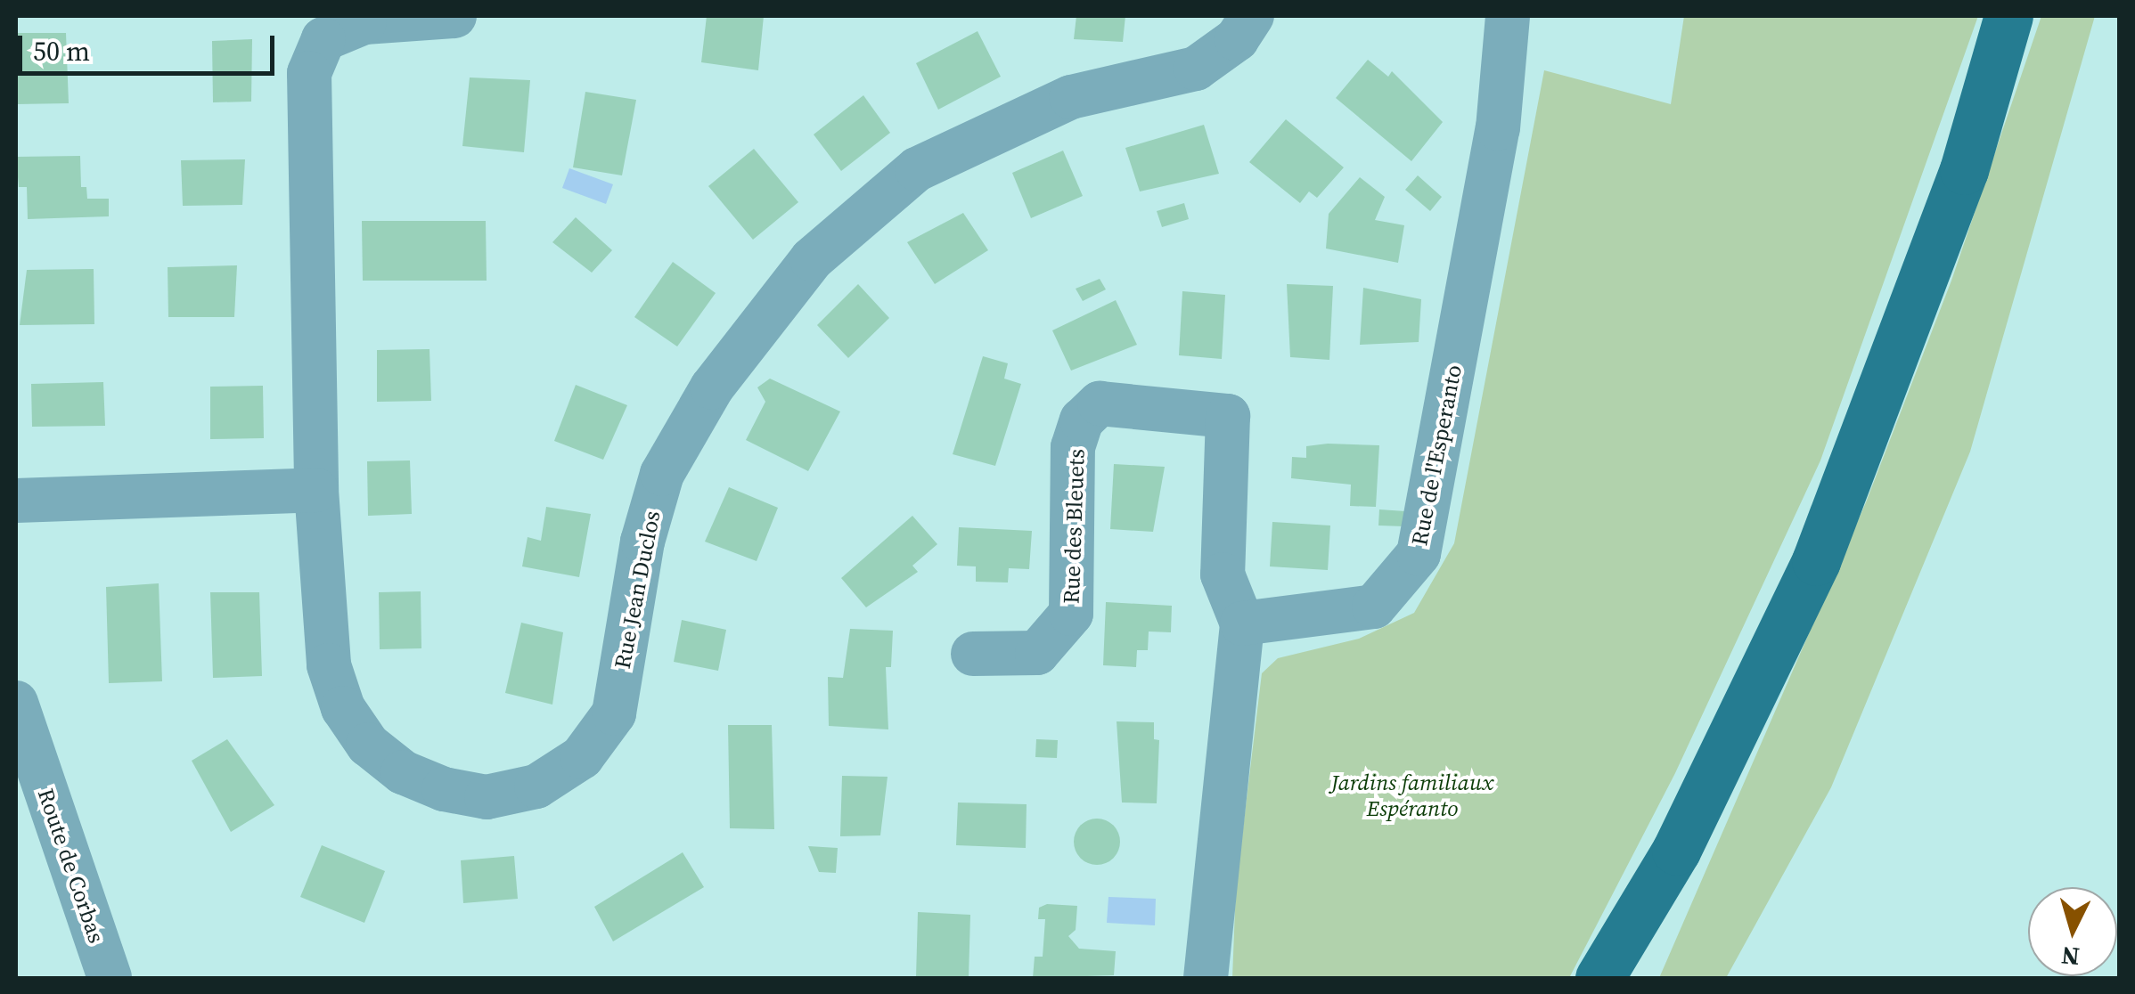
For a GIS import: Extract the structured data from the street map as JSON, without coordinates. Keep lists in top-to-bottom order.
{
  "streets": {
    "street": [
      "Rue de l'Esperanto",
      "Rue des Bleuets",
      "Rue Jean Duclos",
      "Route de Corbas"
    ]
  },
  "crossings": [
    ["Rue de l'Esperanto", "Rue des Bleuets"]
  ],
  "parks": ["Jardins familiaux Espéranto"],
  "scale_bar": "50 m",
  "north": "bottom"
}
